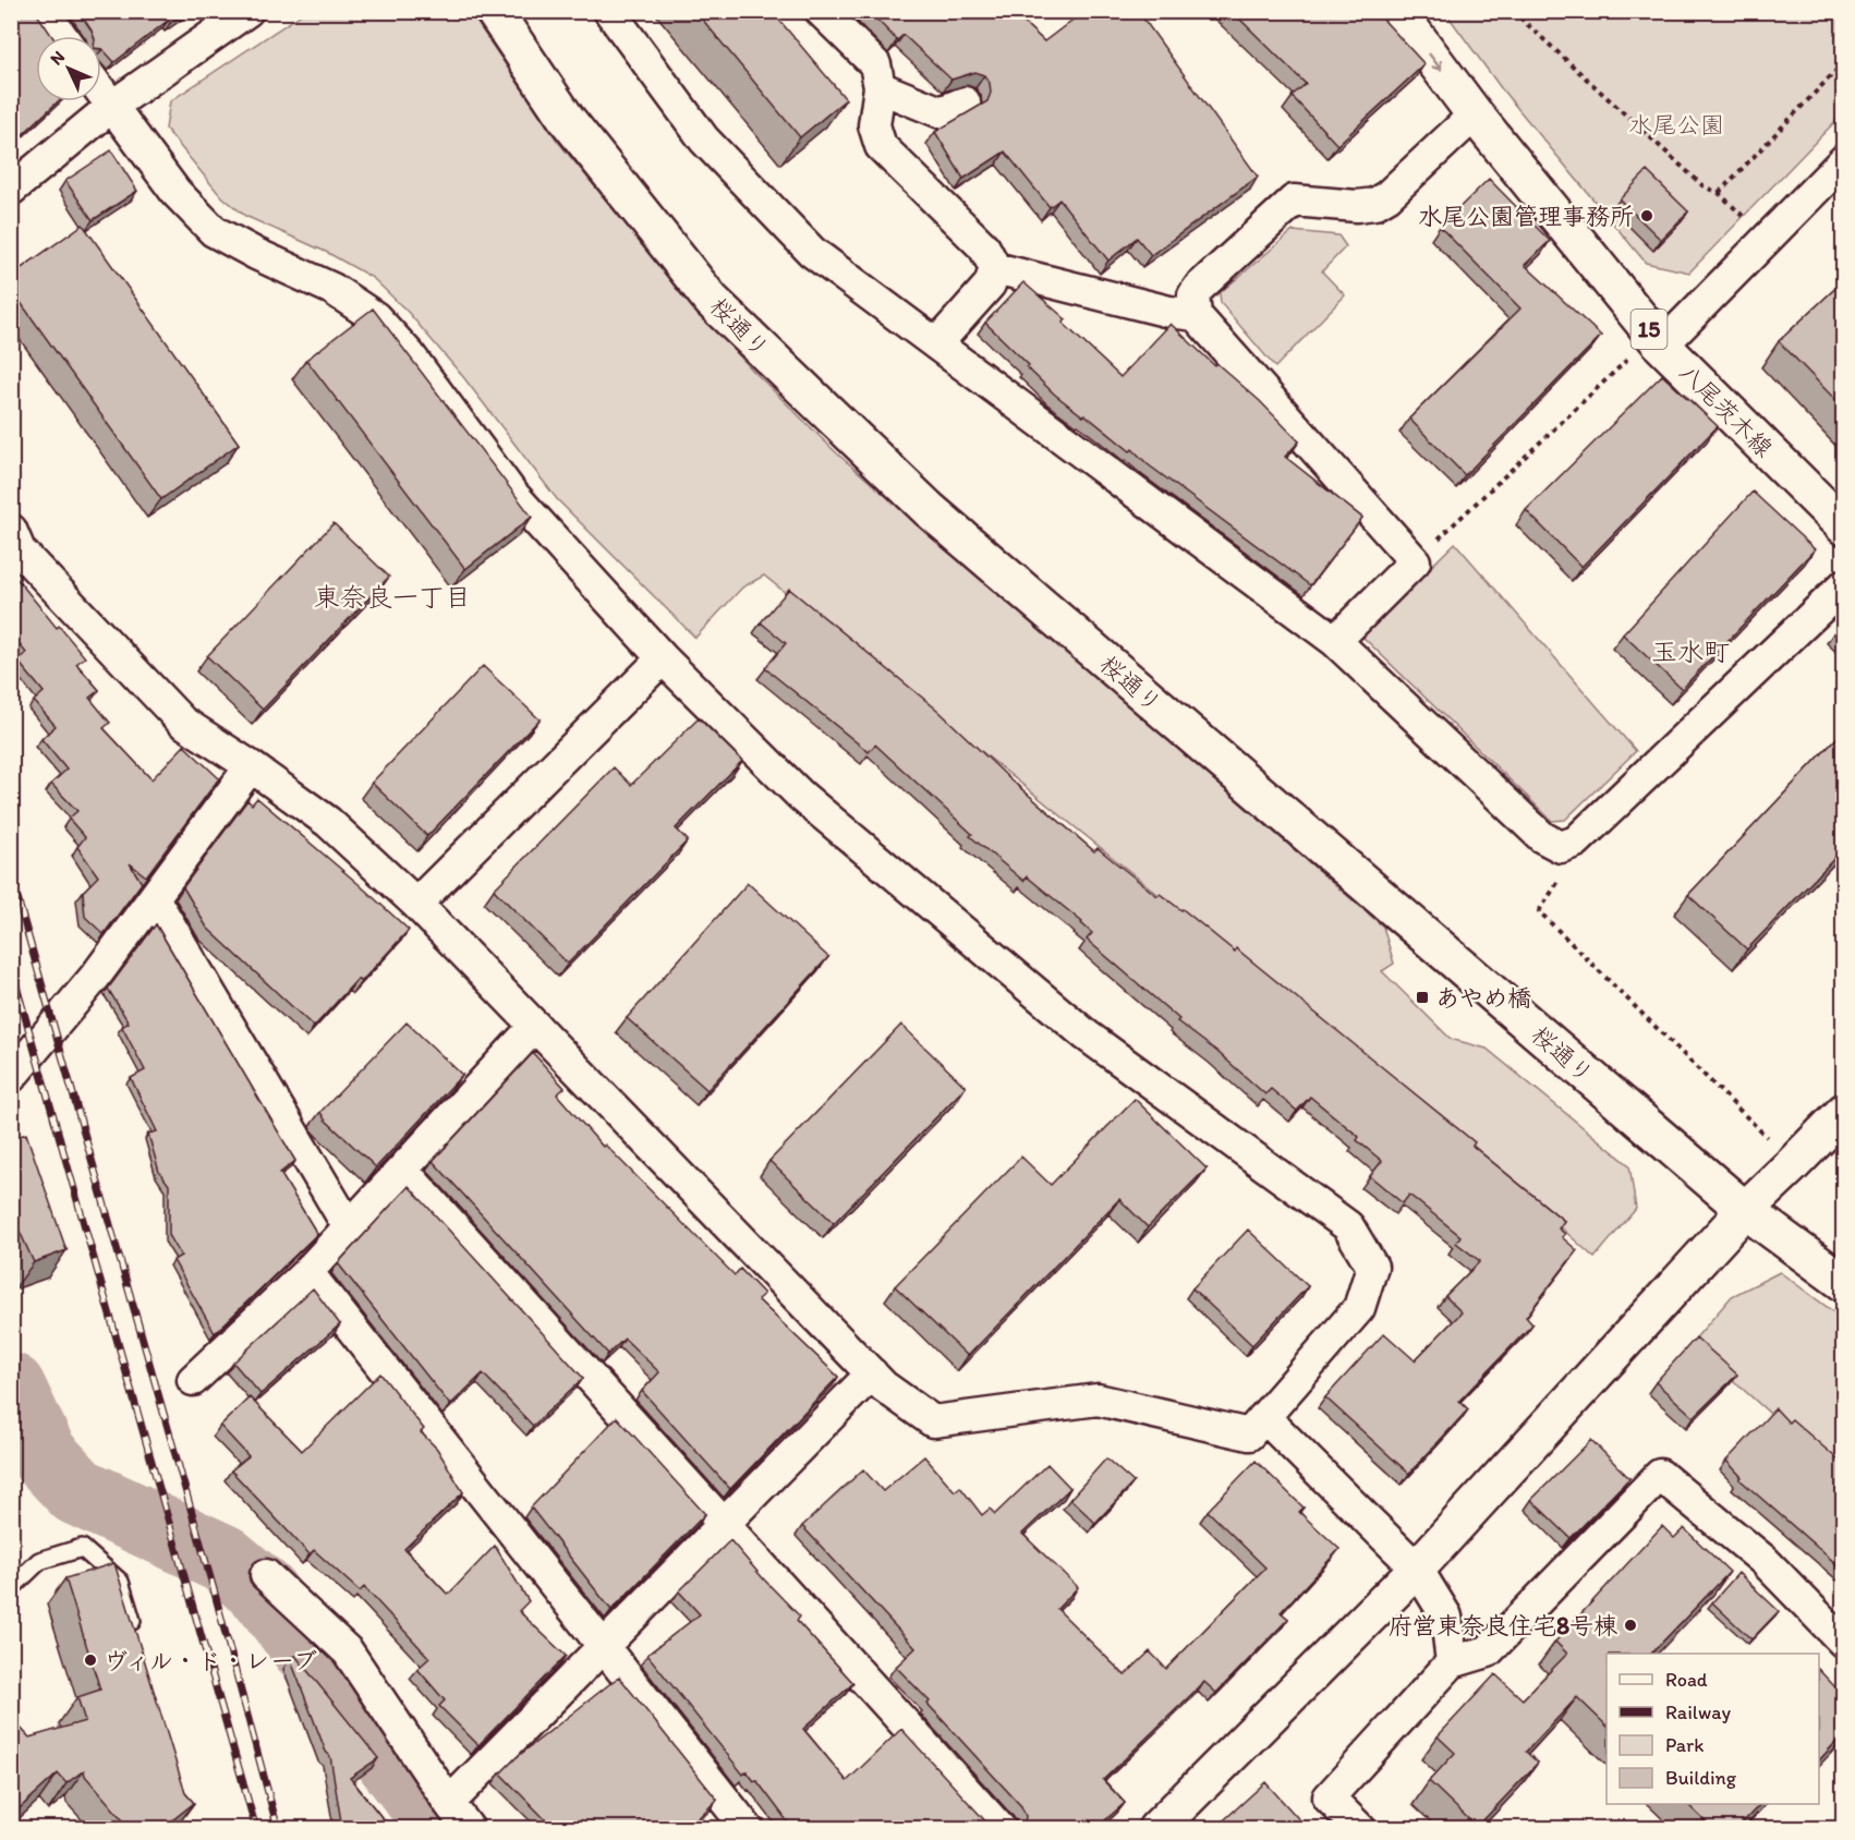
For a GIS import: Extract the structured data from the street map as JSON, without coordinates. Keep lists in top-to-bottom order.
{
  "streets": {
    "street": ["桜通り", "15", "八尾茨木線"]
  },
  "districts": ["東奈良一丁目", "玉水町"],
  "parks": ["水尾公園"],
  "places": {
    "other": ["水尾公園管理事務所", "府営東奈良住宅8号棟", "ヴィル・ド・レーブ"],
    "transit": ["あやめ橋"]
  },
  "legend": [
    "Road",
    "Railway",
    "Park",
    "Building"
  ],
  "north": "top left"
}
